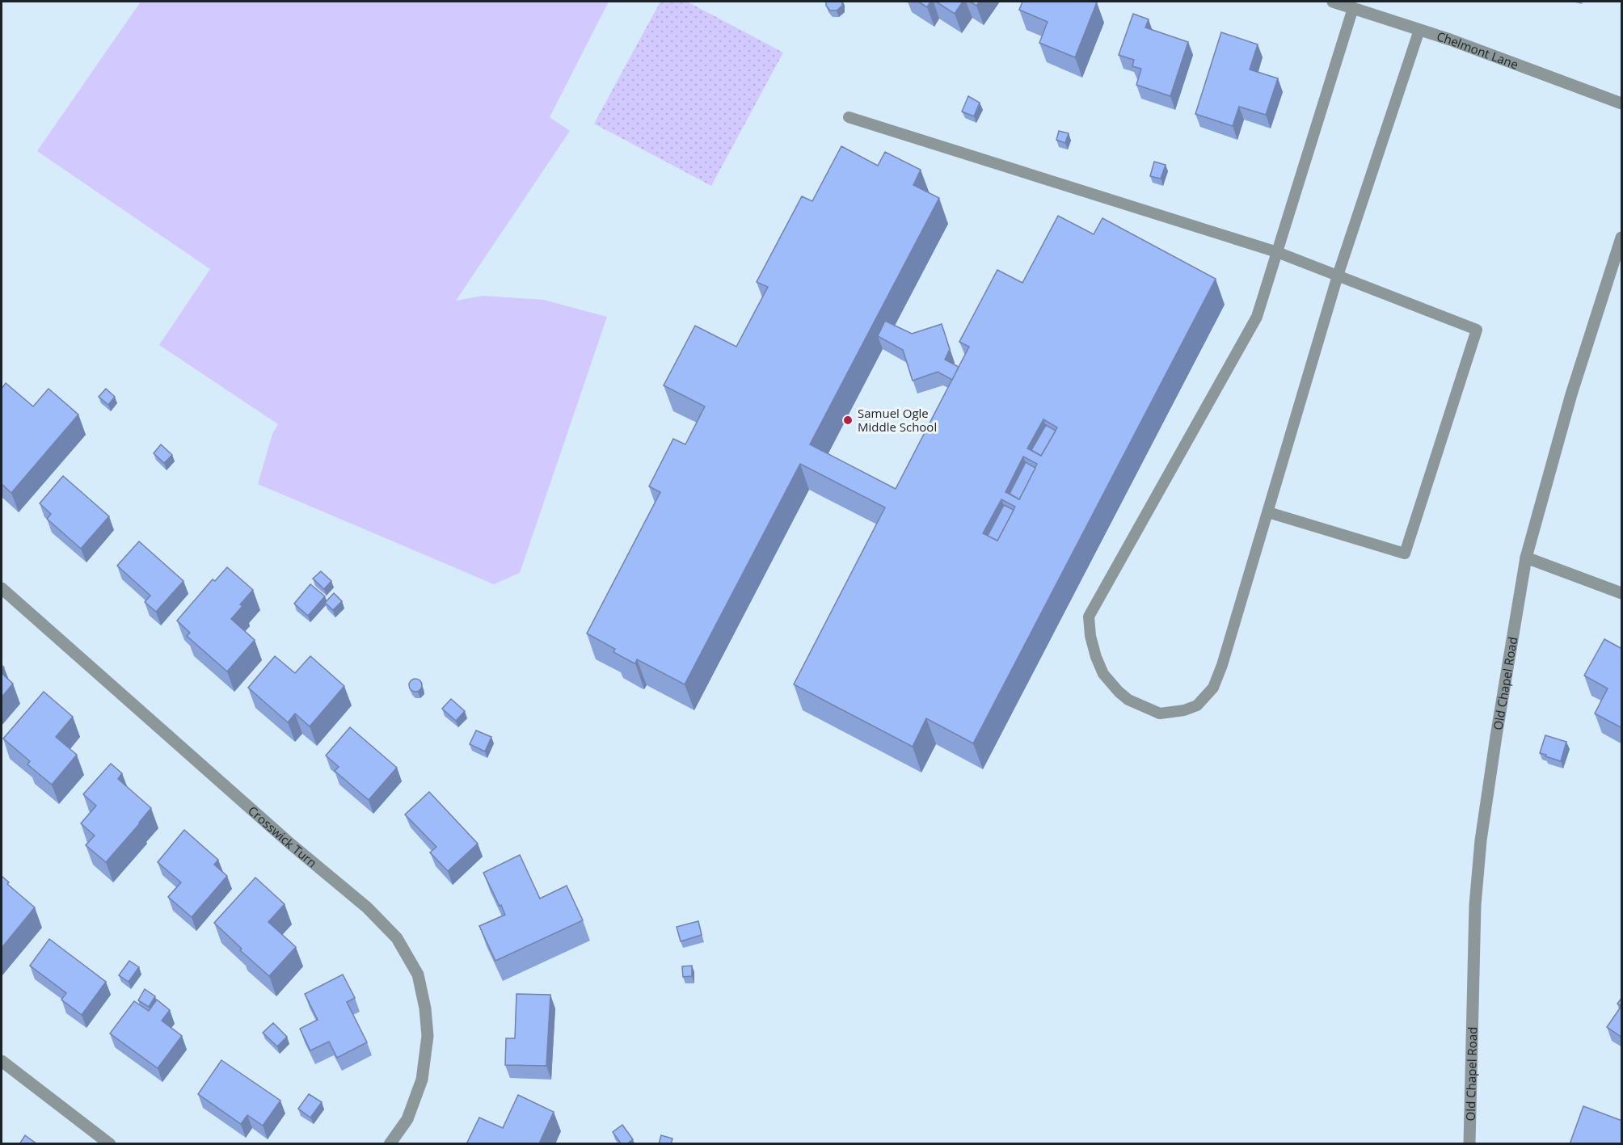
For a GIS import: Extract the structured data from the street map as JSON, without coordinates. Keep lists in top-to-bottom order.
{
  "streets": {
    "street": ["Chelmont Lane", "Old Chapel Road", "Crosswick Turn"]
  },
  "places": ["Samuel Ogle Middle School"]
}
